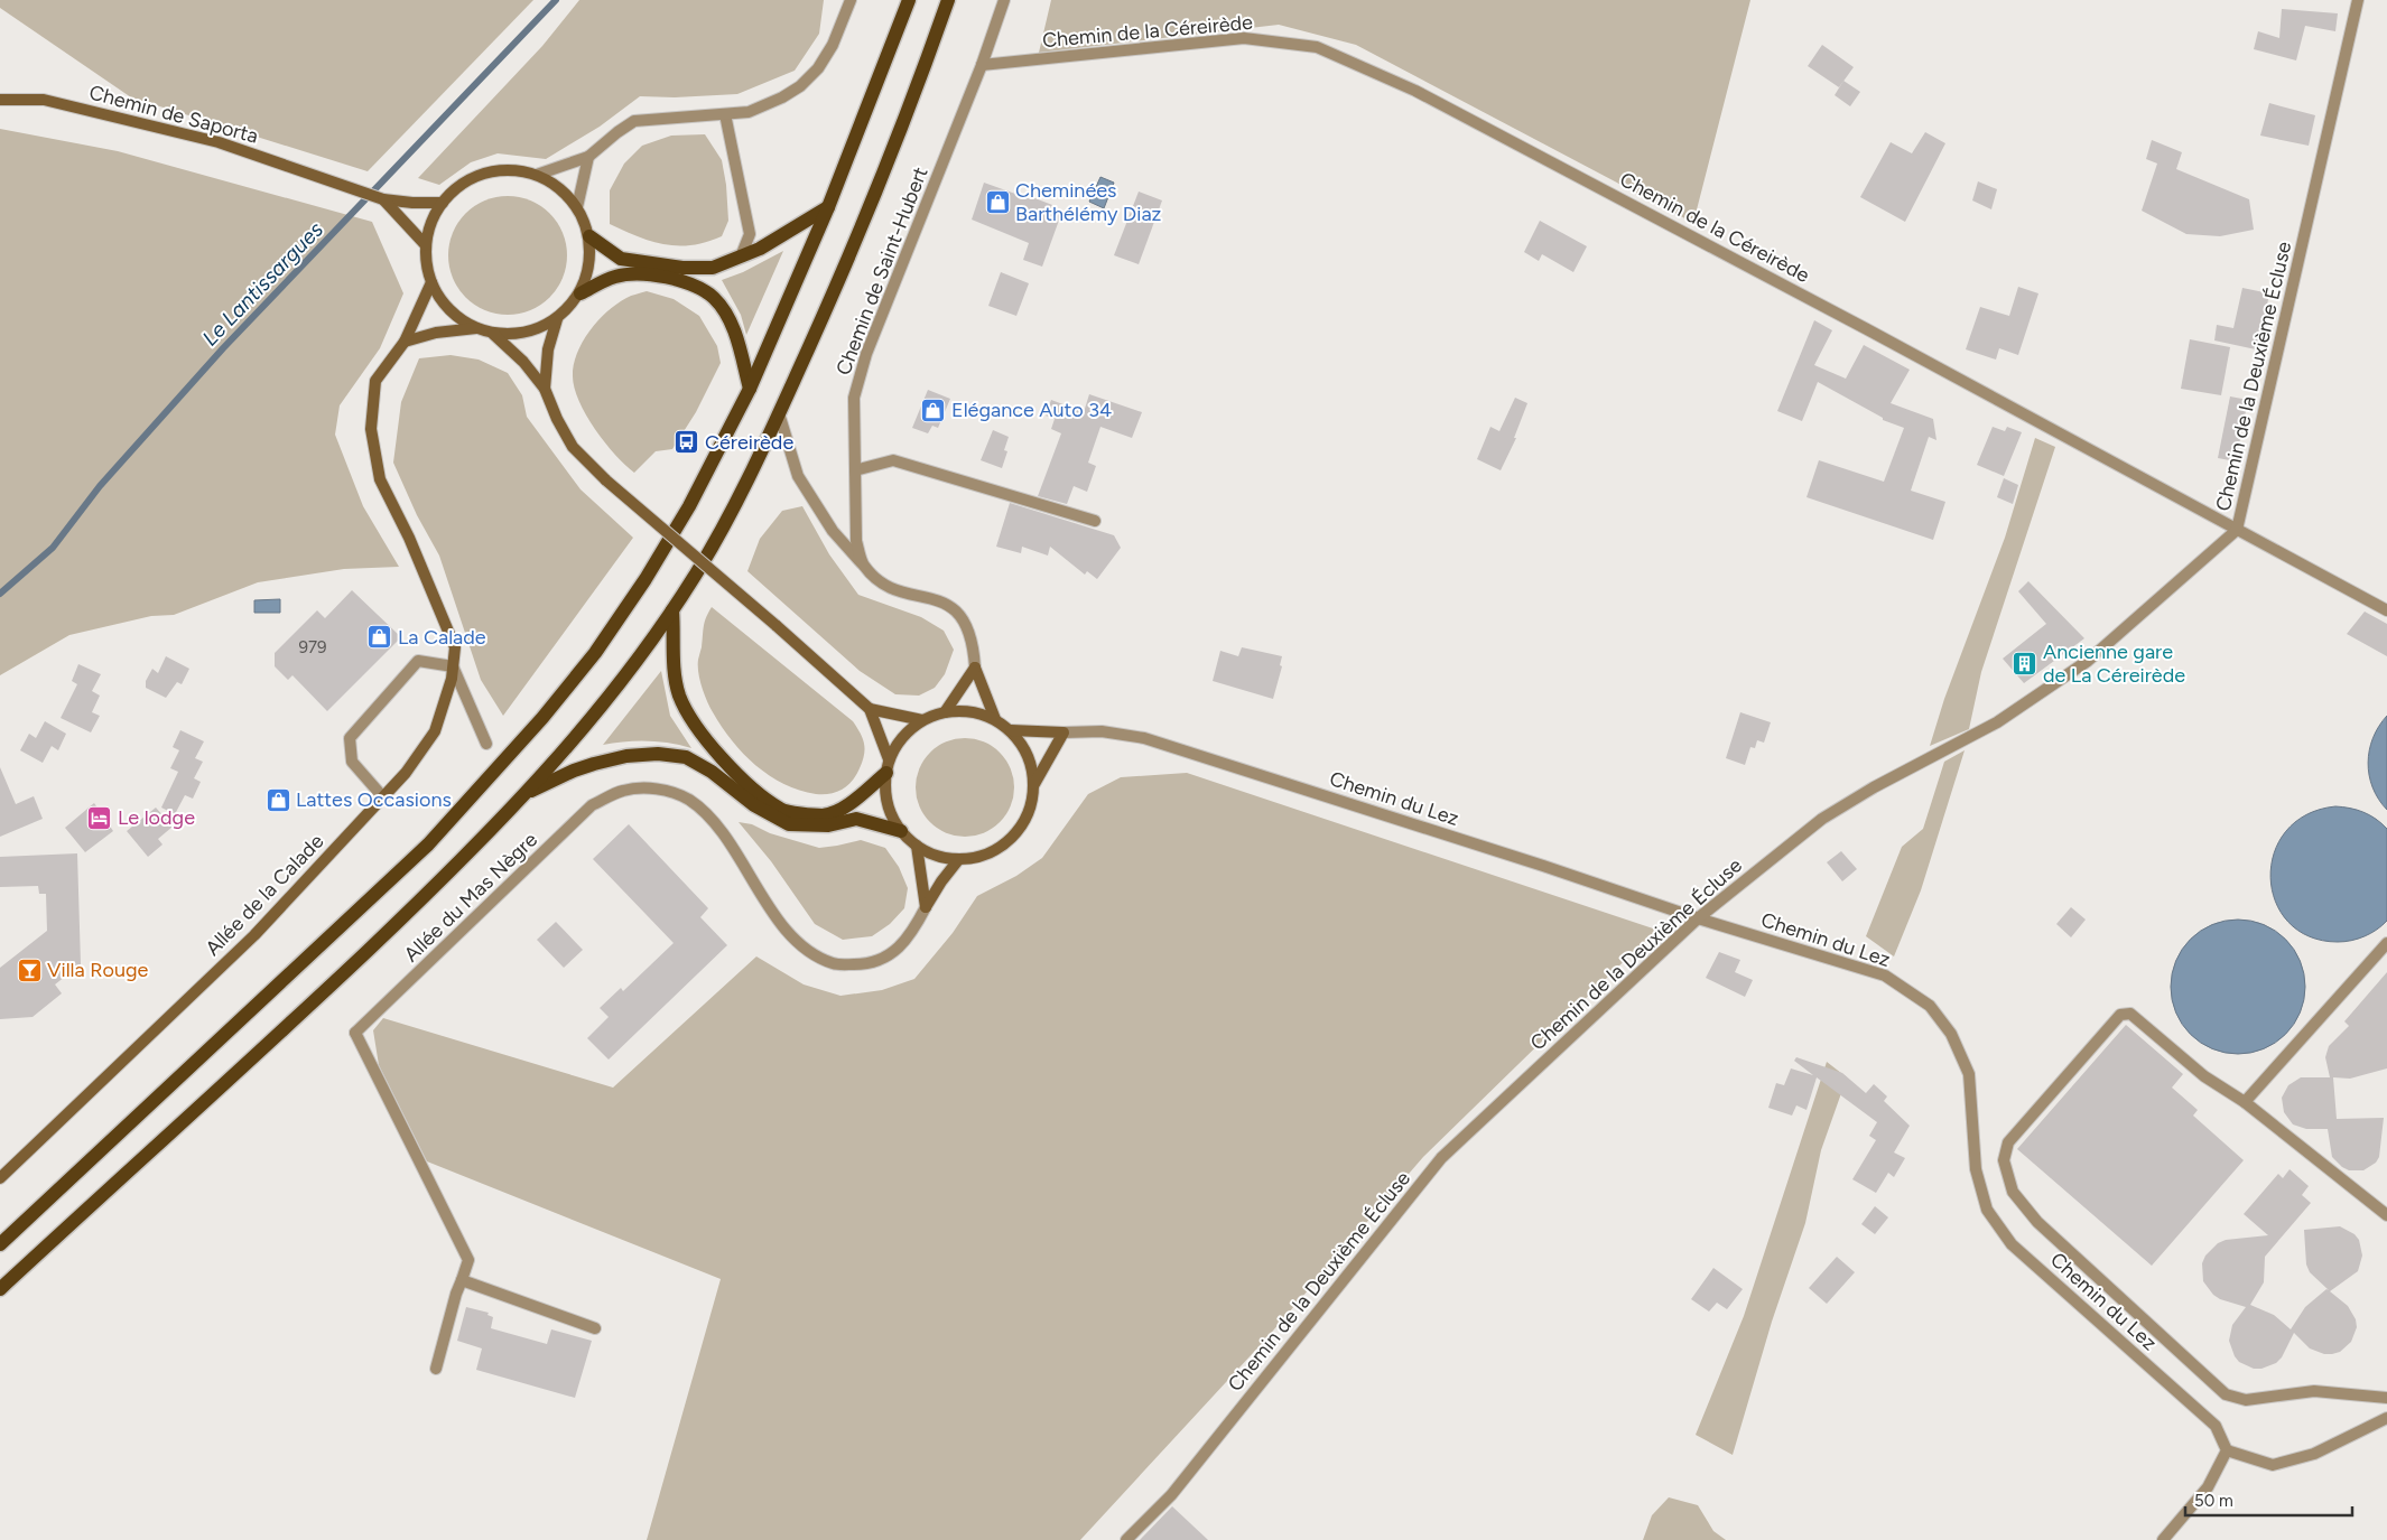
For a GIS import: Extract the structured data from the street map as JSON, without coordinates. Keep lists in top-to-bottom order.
{
  "streets": {
    "street": [
      "Chemin de la Céreirède",
      "Chemin de Saporta",
      "Chemin de Saint-Hubert",
      "Chemin de la Deuxième Écluse",
      "Chemin du Lez",
      "Allée de la Calade",
      "Allée du Mas Nègre"
    ]
  },
  "crossings": [
    ["Chemin de la Céreirède", "Chemin de Saint-Hubert"],
    ["Chemin de la Céreirède", "Chemin de la Deuxième Écluse"],
    ["Chemin de la Deuxième Écluse", "Chemin du Lez"],
    ["Chemin du Lez", "Allée du Mas Nègre"]
  ],
  "water": ["Le Lantissargues"],
  "places": {
    "shop": [
      "Cheminées Barthélémy Diaz",
      "Elégance Auto 34",
      "La Calade",
      "Lattes Occasions"
    ],
    "bus stop": ["Céreirède"],
    "building": ["Ancienne gare de La Céreirède"],
    "hotel": ["Le lodge"],
    "bar": ["Villa Rouge"]
  },
  "house_numbers": ["979"],
  "scale_bar": "50 m"
}
